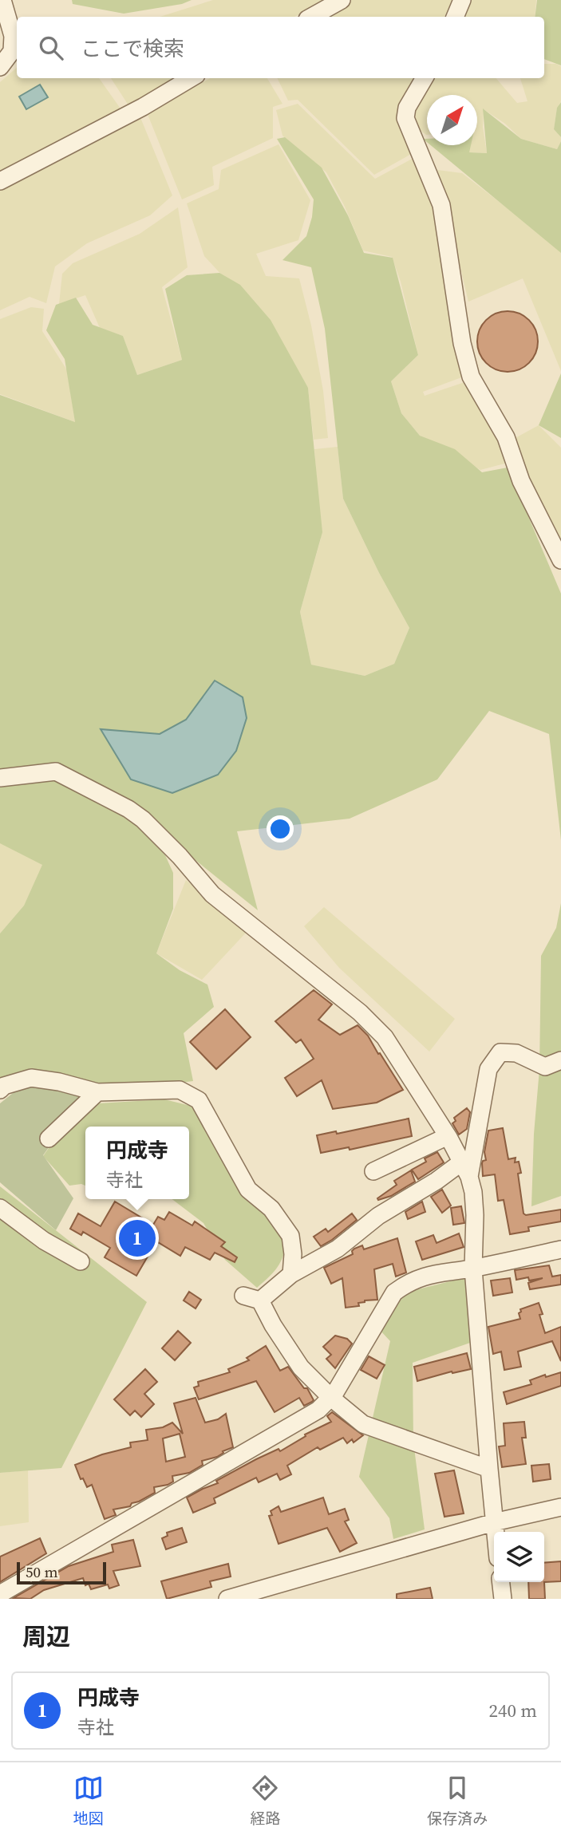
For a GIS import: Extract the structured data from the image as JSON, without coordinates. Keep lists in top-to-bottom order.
{
  "scale_bar": "50 m",
  "north": "top right",
  "page": {
    "search": "ここで検索",
    "popup": ["円成寺", "寺社"],
    "pins": "1",
    "scale": "50 m",
    "heading": "周辺",
    "list": [
      {
        "mark": "1",
        "name": "円成寺",
        "note": "寺社",
        "value": "240 m"
      }
    ],
    "nav": ["地図", "経路", "保存済み"]
  }
}
